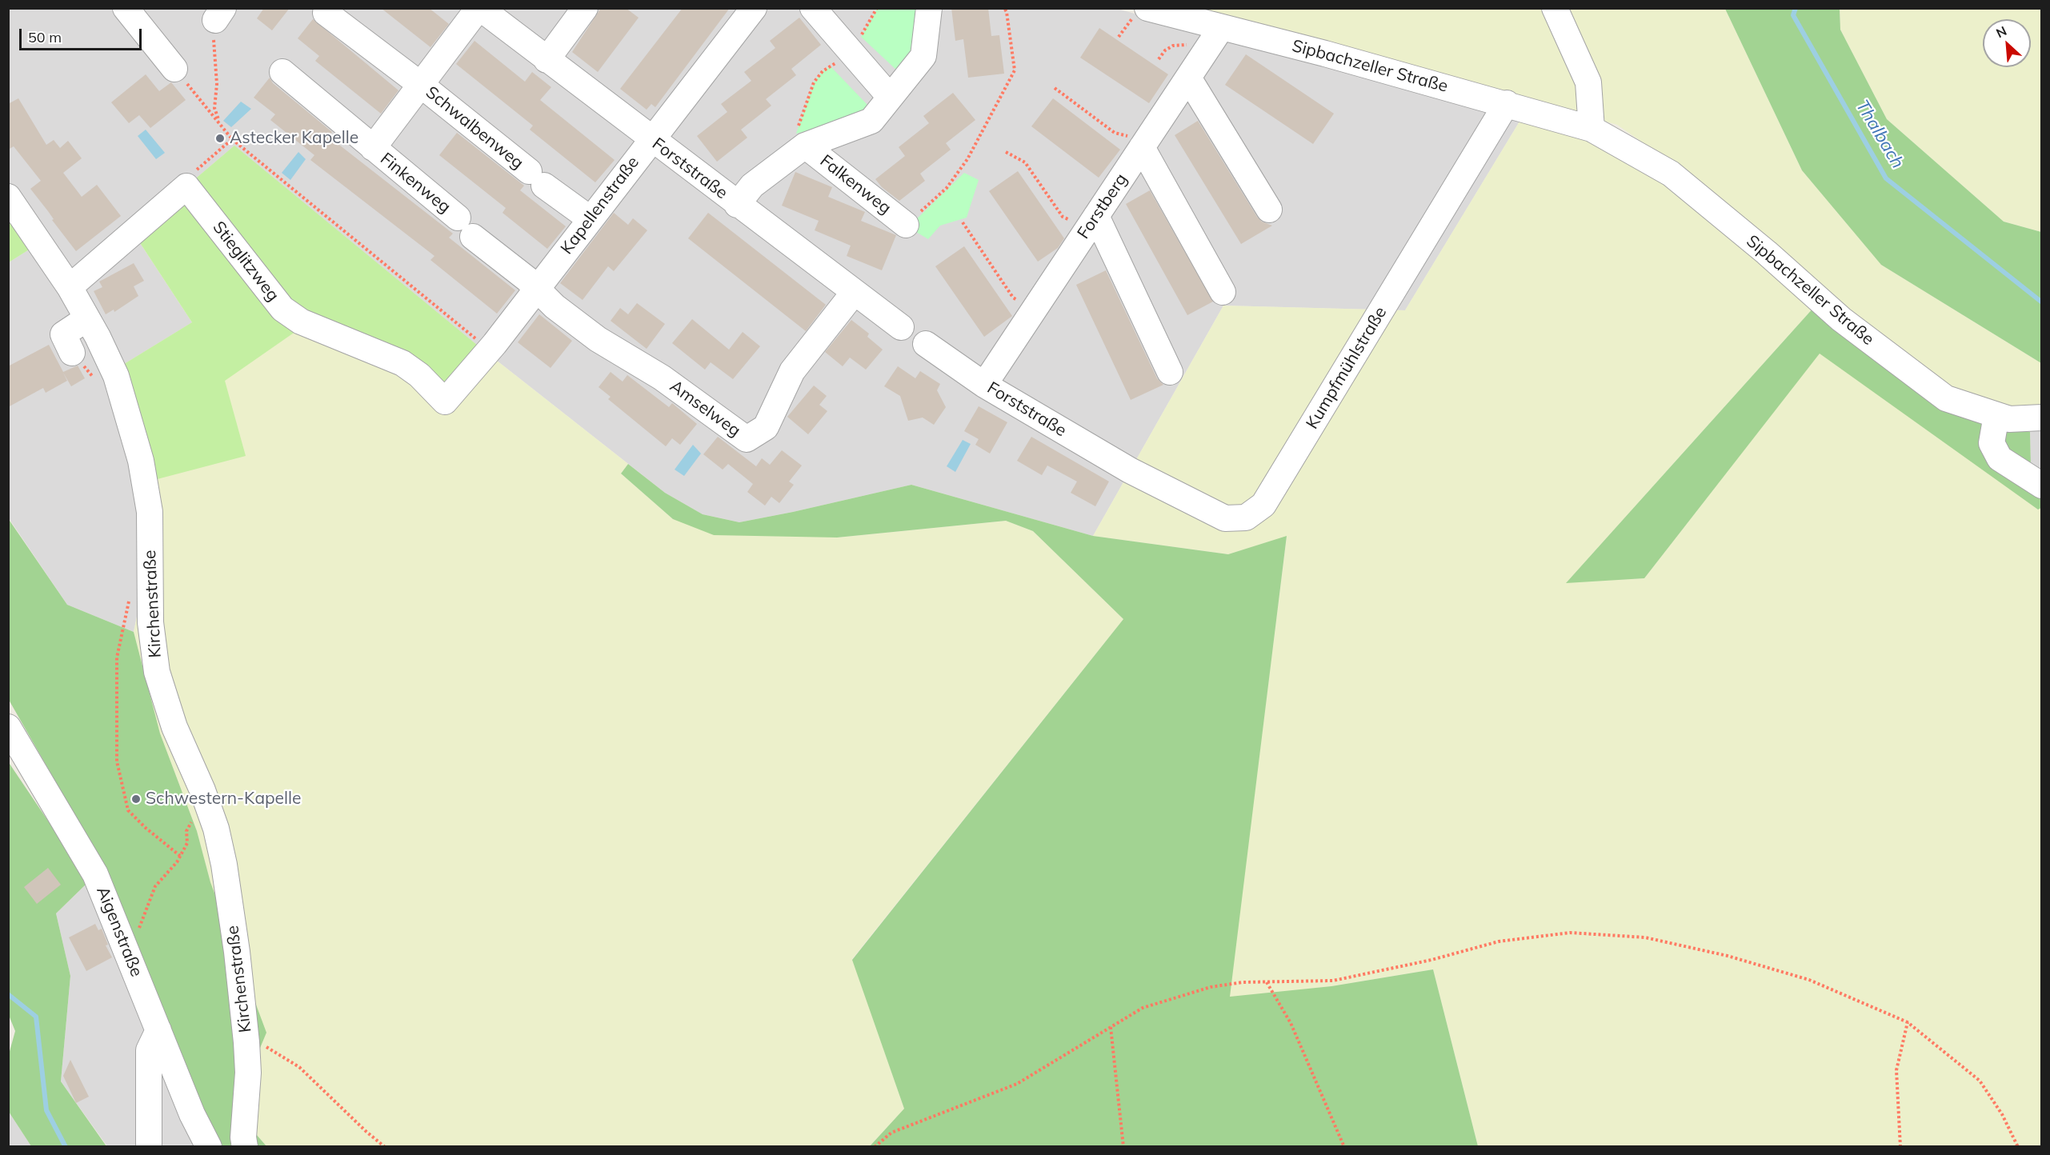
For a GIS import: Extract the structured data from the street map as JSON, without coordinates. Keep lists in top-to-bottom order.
{
  "streets": {
    "street": [
      "Sipbachzeller Straße",
      "Schwalbenweg",
      "Forststraße",
      "Finkenweg",
      "Falkenweg",
      "Kapellenstraße",
      "Forstberg",
      "Stieglitzweg",
      "Kumpfmühlstraße",
      "Amselweg",
      "Kirchenstraße",
      "Aigenstraße"
    ]
  },
  "crossings": [
    ["Sipbachzeller Straße", "Forstberg"],
    ["Sipbachzeller Straße", "Kumpfmühlstraße"],
    ["Schwalbenweg", "Forststraße"],
    ["Schwalbenweg", "Finkenweg"],
    ["Schwalbenweg", "Kapellenstraße"],
    ["Forststraße", "Falkenweg"],
    ["Forststraße", "Kapellenstraße"],
    ["Forststraße", "Forstberg"],
    ["Forststraße", "Kumpfmühlstraße"],
    ["Forststraße", "Amselweg"],
    ["Finkenweg", "Kapellenstraße"],
    ["Finkenweg", "Amselweg"],
    ["Kapellenstraße", "Stieglitzweg"],
    ["Kapellenstraße", "Amselweg"]
  ],
  "water": ["Thalbach"],
  "places": ["Astecker Kapelle", "Schwestern-Kapelle"],
  "scale_bar": "50 m",
  "north": "top left"
}
